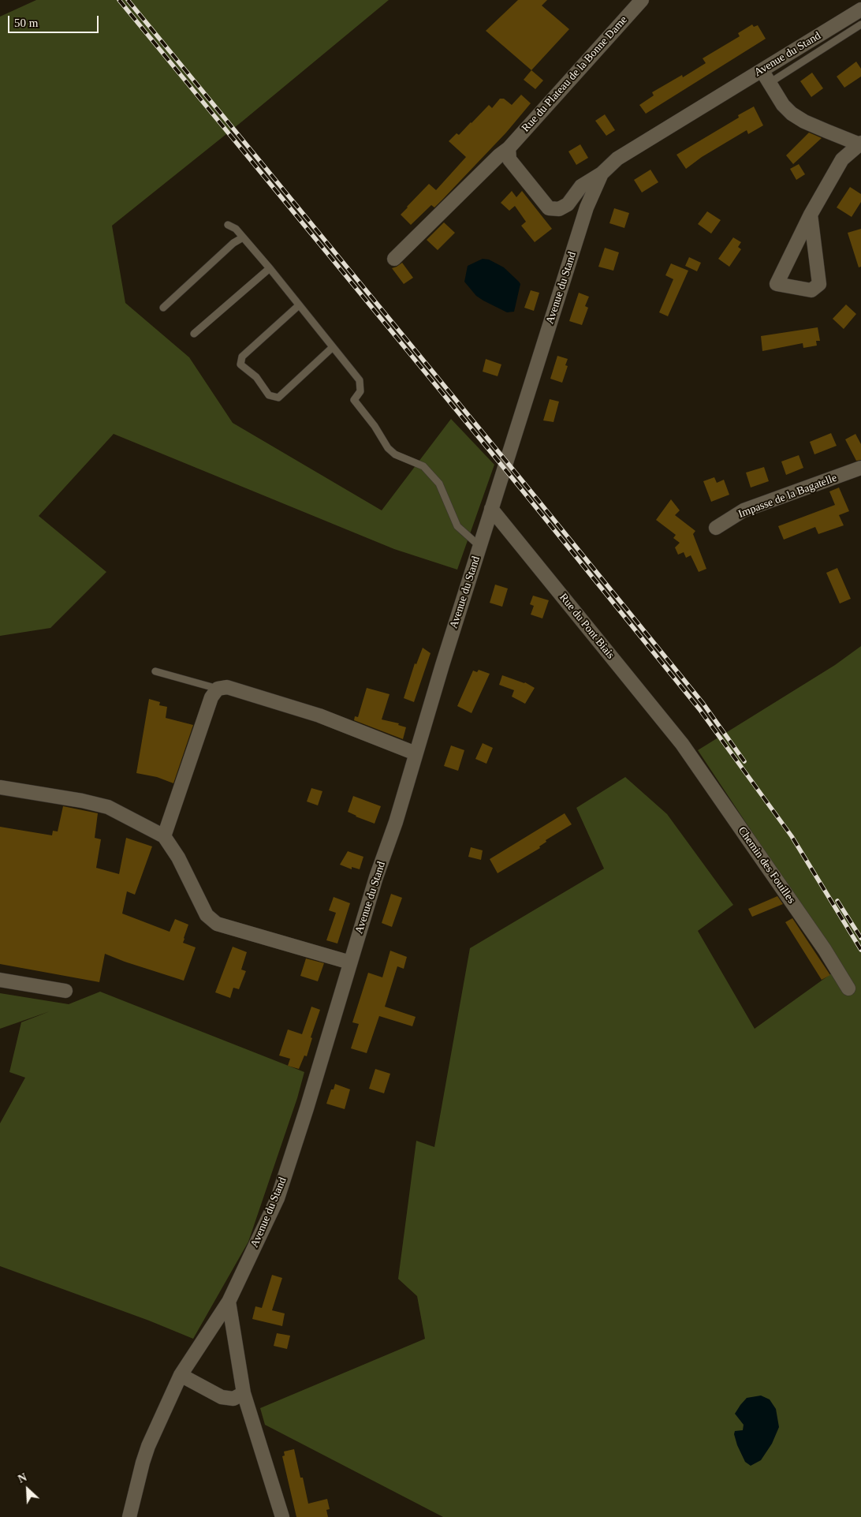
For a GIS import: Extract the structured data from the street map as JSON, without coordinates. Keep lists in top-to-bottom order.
{
  "streets": {
    "street": [
      "Avenue du Stand",
      "Rue du Plateau de la Bonne Dame",
      "Impasse de la Bagatelle",
      "Rue du Pont Biais",
      "Chemin des Fouilles"
    ]
  },
  "crossings": [
    ["Avenue du Stand", "Rue du Pont Biais"],
    ["Rue du Pont Biais", "Chemin des Fouilles"]
  ],
  "scale_bar": "50 m",
  "north": "top left"
}
